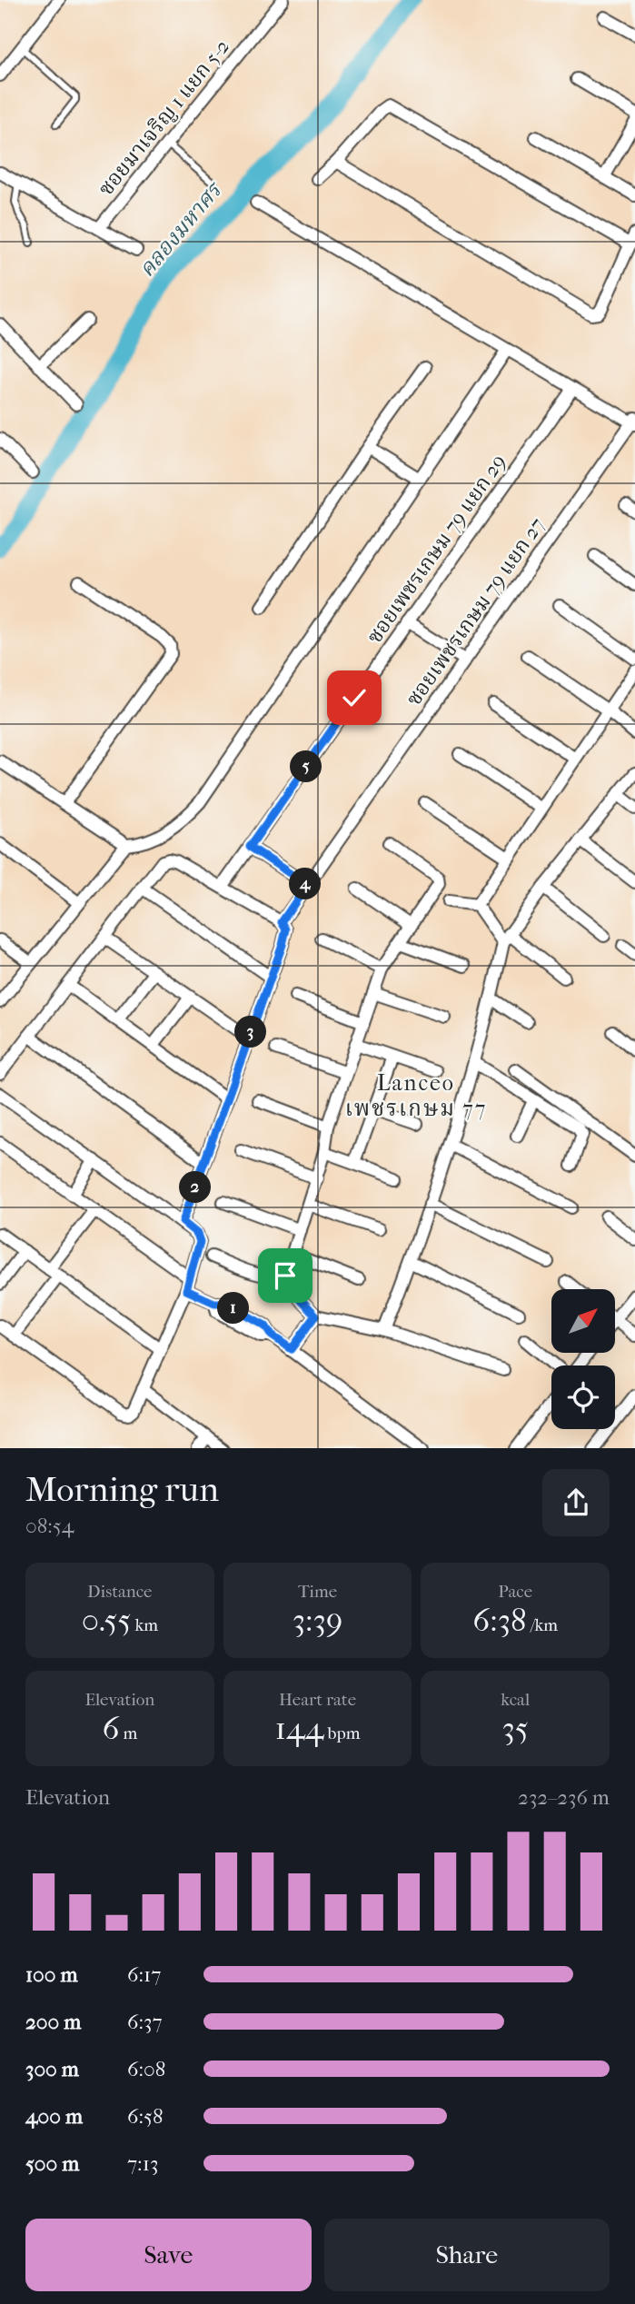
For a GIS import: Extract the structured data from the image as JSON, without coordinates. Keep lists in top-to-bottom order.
{
  "streets": {
    "street": ["ซอยมาเจริญ 1 แยก 5-2", "ซอยเพชรเกษม 79 แยก 29", "ซอยเพชรเกษม 79 แยก 27"]
  },
  "districts": ["Lanceo เพชรเกษม 77"],
  "water": ["คลองมหาศร"],
  "north": "top right",
  "page": {
    "pins": [
      "5",
      "4",
      "3",
      "2",
      "1"
    ],
    "heading": ["Morning run", "08:54"],
    "stats": [
      ["Distance", "0.55 km"],
      ["Time", "3:39"],
      ["Pace", "6:38 /km"],
      ["Elevation", "6 m"],
      ["Heart rate", "144 bpm"],
      ["kcal", "35"]
    ],
    "chart": ["Elevation", "232–236 m"],
    "list": [
      {
        "name": "100 m",
        "note": "6:17"
      },
      {
        "name": "200 m",
        "note": "6:37"
      },
      {
        "name": "300 m",
        "note": "6:08"
      },
      {
        "name": "400 m",
        "note": "6:58"
      },
      {
        "name": "500 m",
        "note": "7:13"
      }
    ],
    "buttons": ["Save", "Share"]
  }
}
